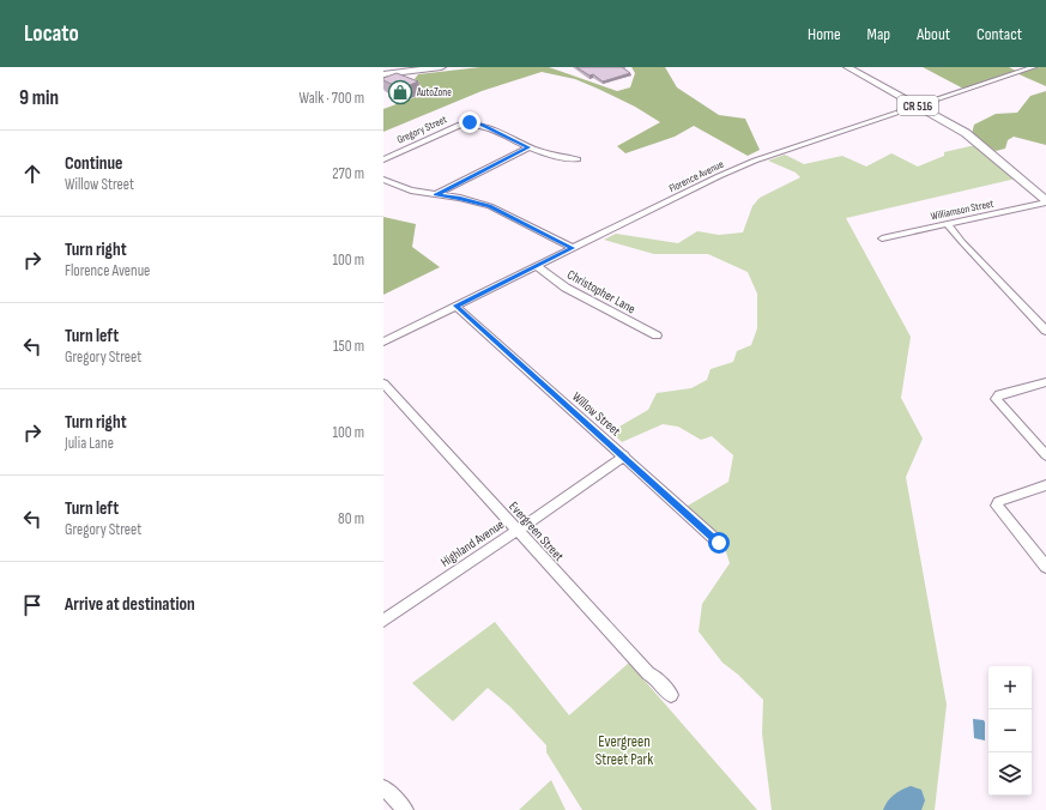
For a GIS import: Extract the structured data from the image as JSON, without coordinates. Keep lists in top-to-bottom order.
{
  "streets": {
    "main road": ["CR 516"],
    "street": [
      "Gregory Street",
      "Florence Avenue",
      "Williamson Street",
      "Christopher Lane",
      "Willow Street",
      "Evergreen Street",
      "Highland Avenue"
    ]
  },
  "crossings": [
    ["CR 516", "Florence Avenue"],
    ["CR 516", "Williamson Street"],
    ["Florence Avenue", "Christopher Lane"],
    ["Florence Avenue", "Willow Street"],
    ["Willow Street", "Highland Avenue"],
    ["Evergreen Street", "Highland Avenue"]
  ],
  "parks": ["Evergreen Street Park"],
  "places": {
    "shop": ["AutoZone"]
  },
  "page": {
    "header": "Locato",
    "nav": [
      "Home",
      "Map",
      "About",
      "Contact"
    ],
    "heading": ["9 min", "Walk · 700 m"],
    "list": [
      ["Continue", "Willow Street", "270 m"],
      ["Turn right", "Florence Avenue", "100 m"],
      ["Turn left", "Gregory Street", "150 m"],
      ["Turn right", "Julia Lane", "100 m"],
      ["Turn left", "Gregory Street", "80 m"],
      "Arrive at destination"
    ],
    "map_buttons": ["+", "−"]
  }
}
